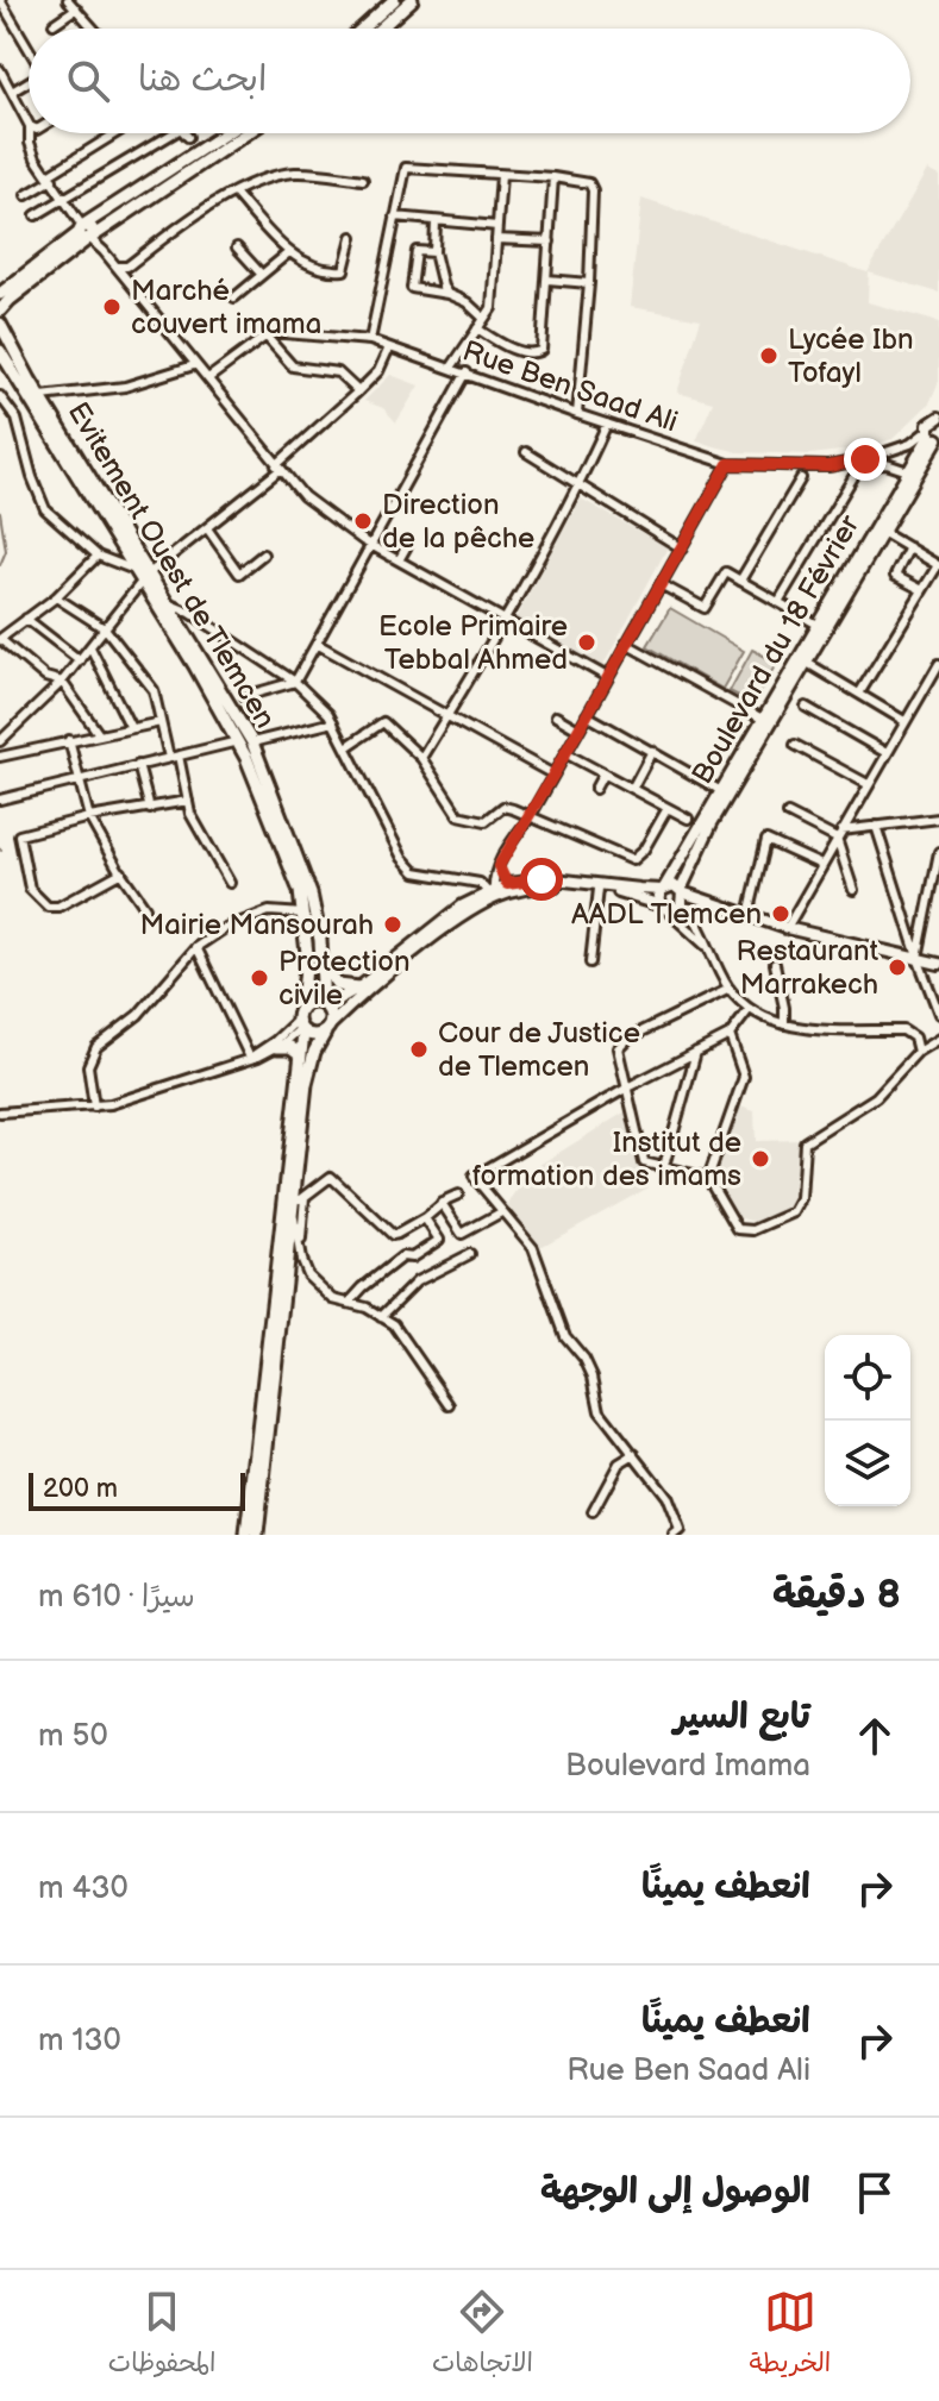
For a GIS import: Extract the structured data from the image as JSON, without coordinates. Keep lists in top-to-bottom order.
{
  "streets": {
    "highway": ["Evitement Ouest de Tlemcen"],
    "main road": ["Boulevard du 18 Février"],
    "street": ["Rue Ben Saad Ali"]
  },
  "crossings": [
    ["Rue Ben Saad Ali", "Boulevard du 18 Février"]
  ],
  "places": [
    "Marché couvert imama",
    "Lycée Ibn Tofayl",
    "Direction de la pêche",
    "Ecole Primaire Tebbal Ahmed",
    "AADL Tlemcen",
    "Mairie Mansourah",
    "Restaurant Marrakech",
    "Protection civile",
    "Cour de Justice de Tlemcen",
    "Institut de formation des imams"
  ],
  "scale_bar": "200 m",
  "page": {
    "search": "ابحث هنا",
    "scale": "200 m",
    "heading": ["8 دقيقة", "سيرًا · 610 m"],
    "list": [
      ["تابع السير", "Boulevard Imama", "50 m"],
      ["انعطف يمينًا", "430 m"],
      ["انعطف يمينًا", "Rue Ben Saad Ali", "130 m"],
      "الوصول إلى الوجهة"
    ],
    "nav": ["الخريطة", "الاتجاهات", "المحفوظات"]
  }
}
